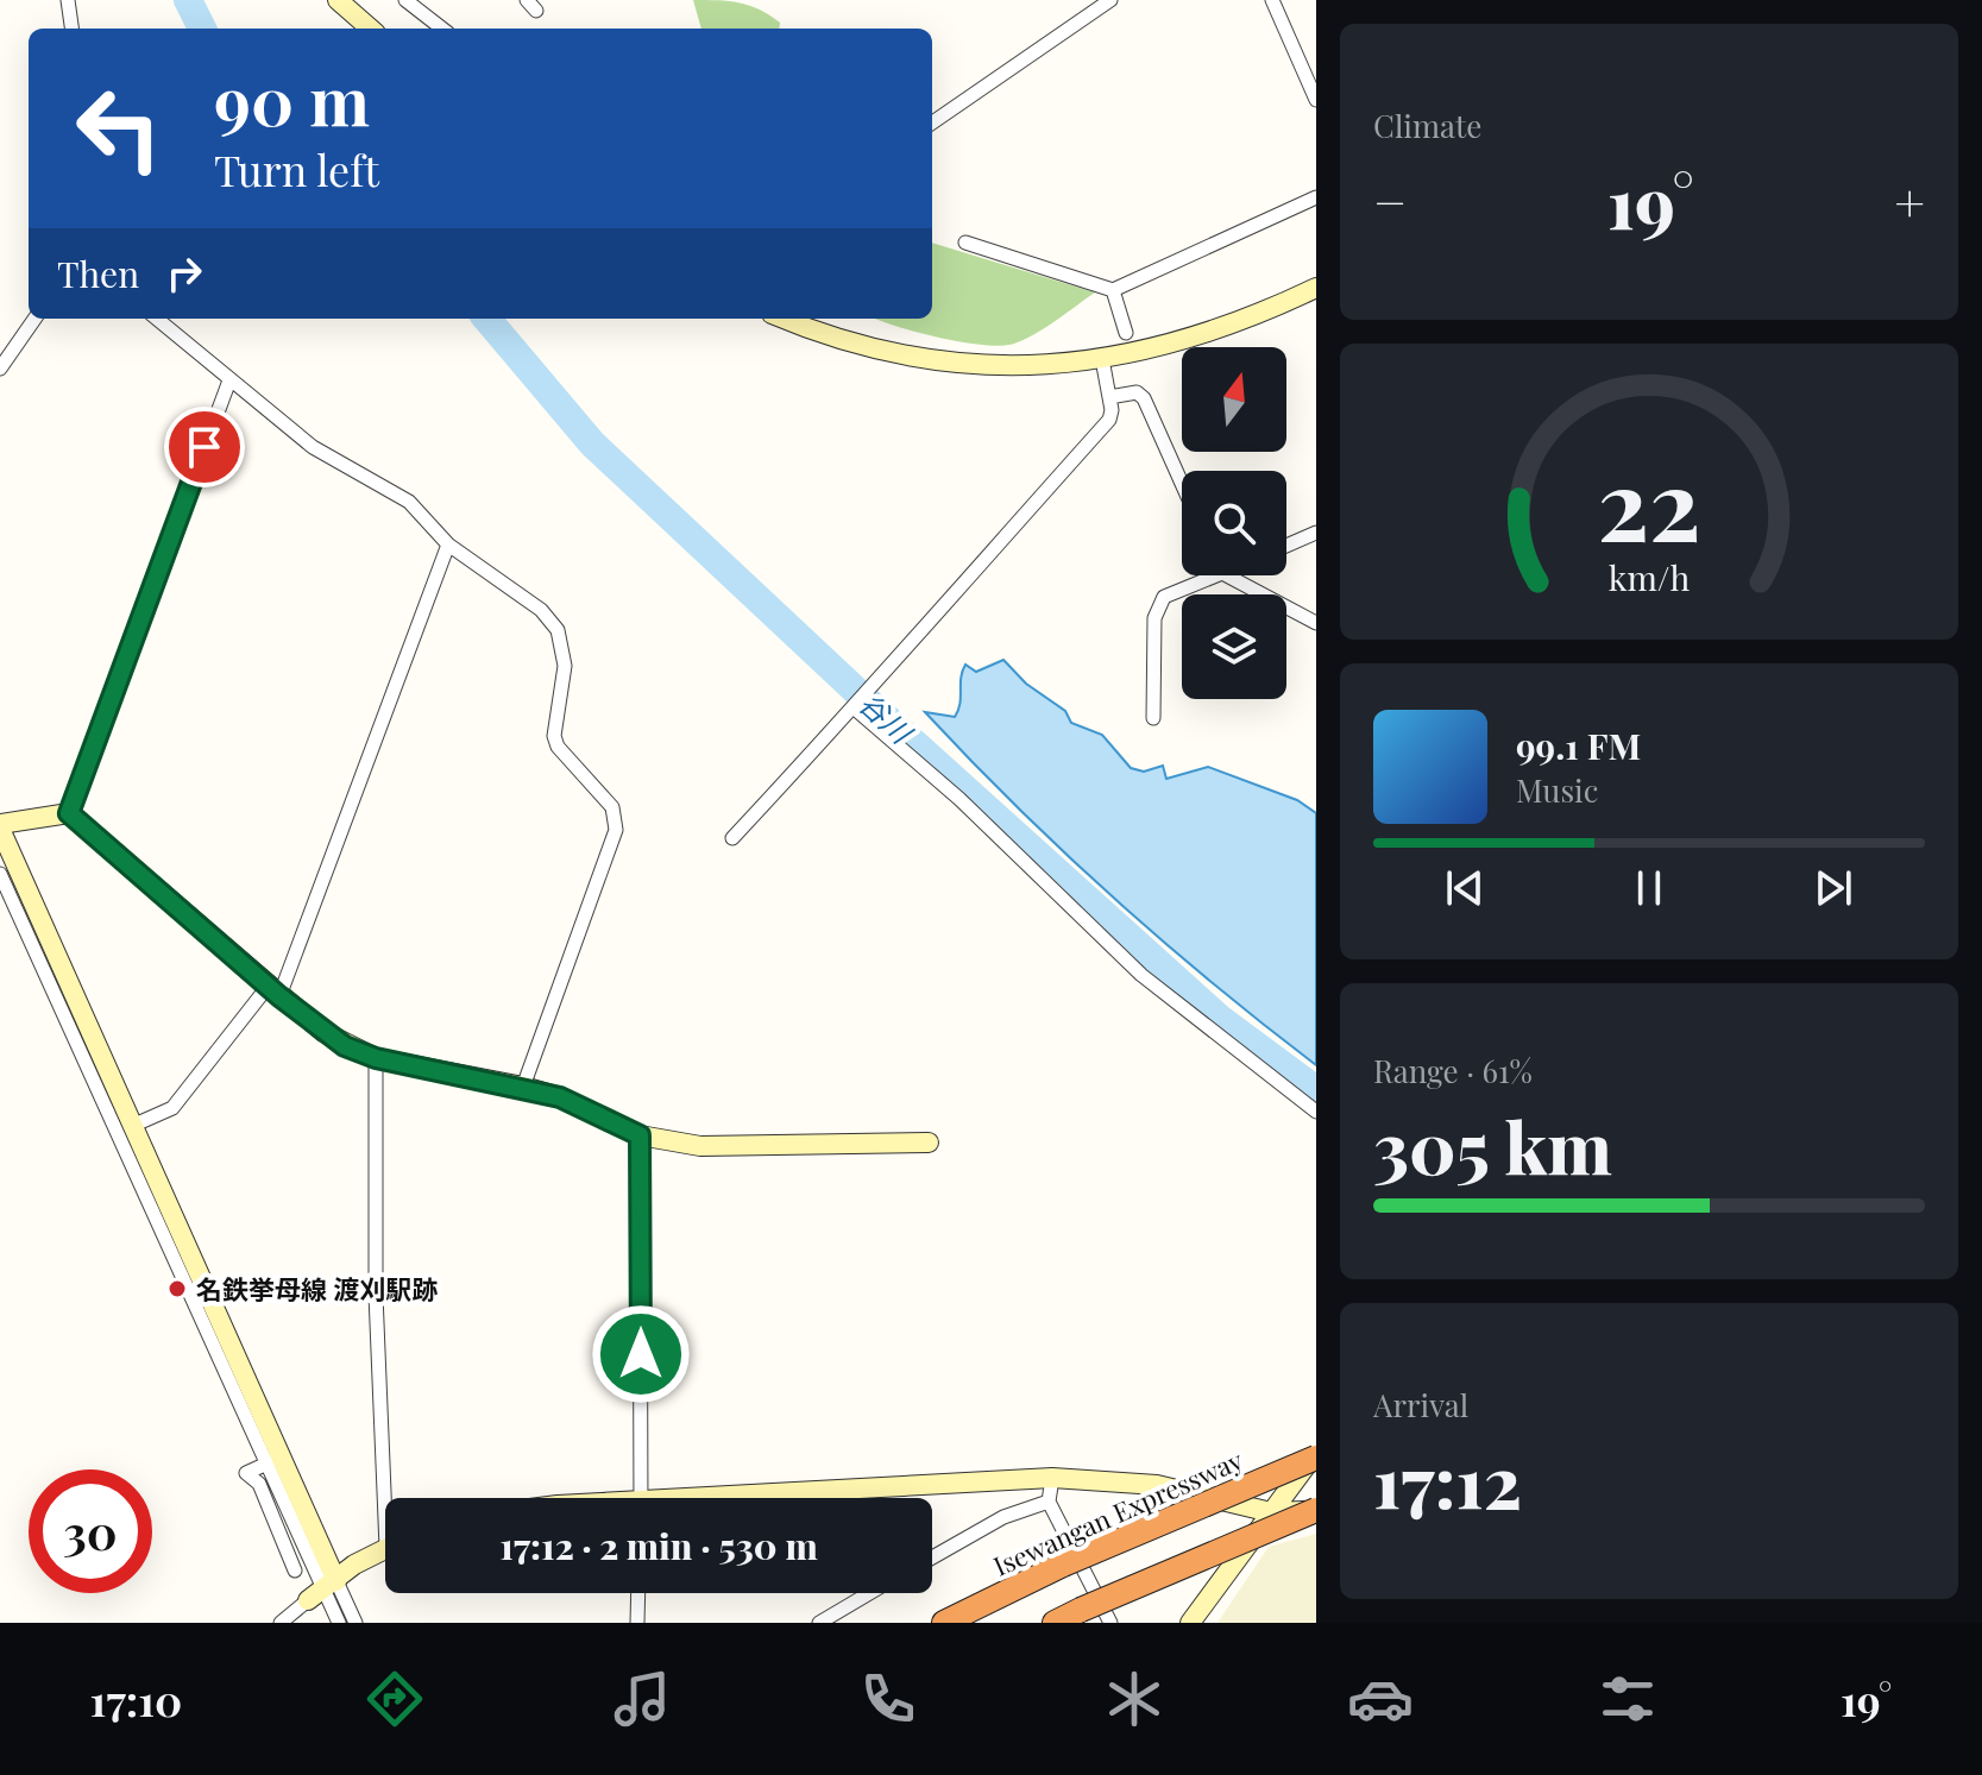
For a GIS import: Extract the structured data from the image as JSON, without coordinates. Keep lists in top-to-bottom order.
{
  "streets": {
    "highway": ["Isewangan Expressway"]
  },
  "water": ["谷川"],
  "places": ["名鉄挙母線 渡刈駅跡"],
  "north": "top",
  "page": {
    "tile": [
      "Climate",
      ["Range · 61%", "305 km"],
      ["Arrival", "17:12"]
    ],
    "turn": ["90 m", "Turn left"],
    "heat": ["−", "19°", "+"],
    "then": "Then",
    "song": ["99.1 FM", "Music"],
    "limit": "30",
    "trip": "17:12 · 2 min · 530 m",
    "tabs": ["17:10", "19°"],
    "gauge": ["22", "km/h"]
  }
}
